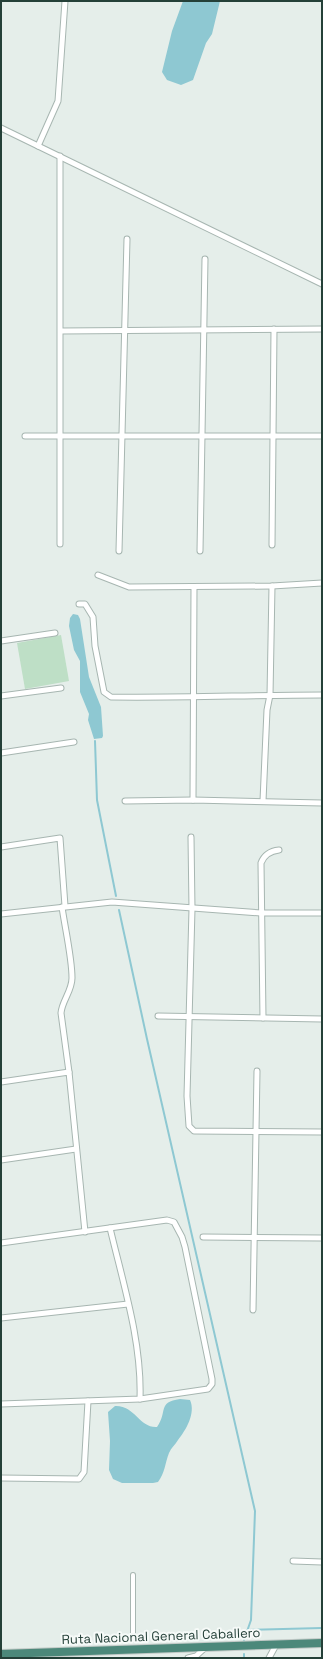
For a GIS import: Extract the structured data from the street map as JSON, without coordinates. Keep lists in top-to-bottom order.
{
  "streets": {
    "highway": ["Ruta Nacional General Caballero"]
  }
}
